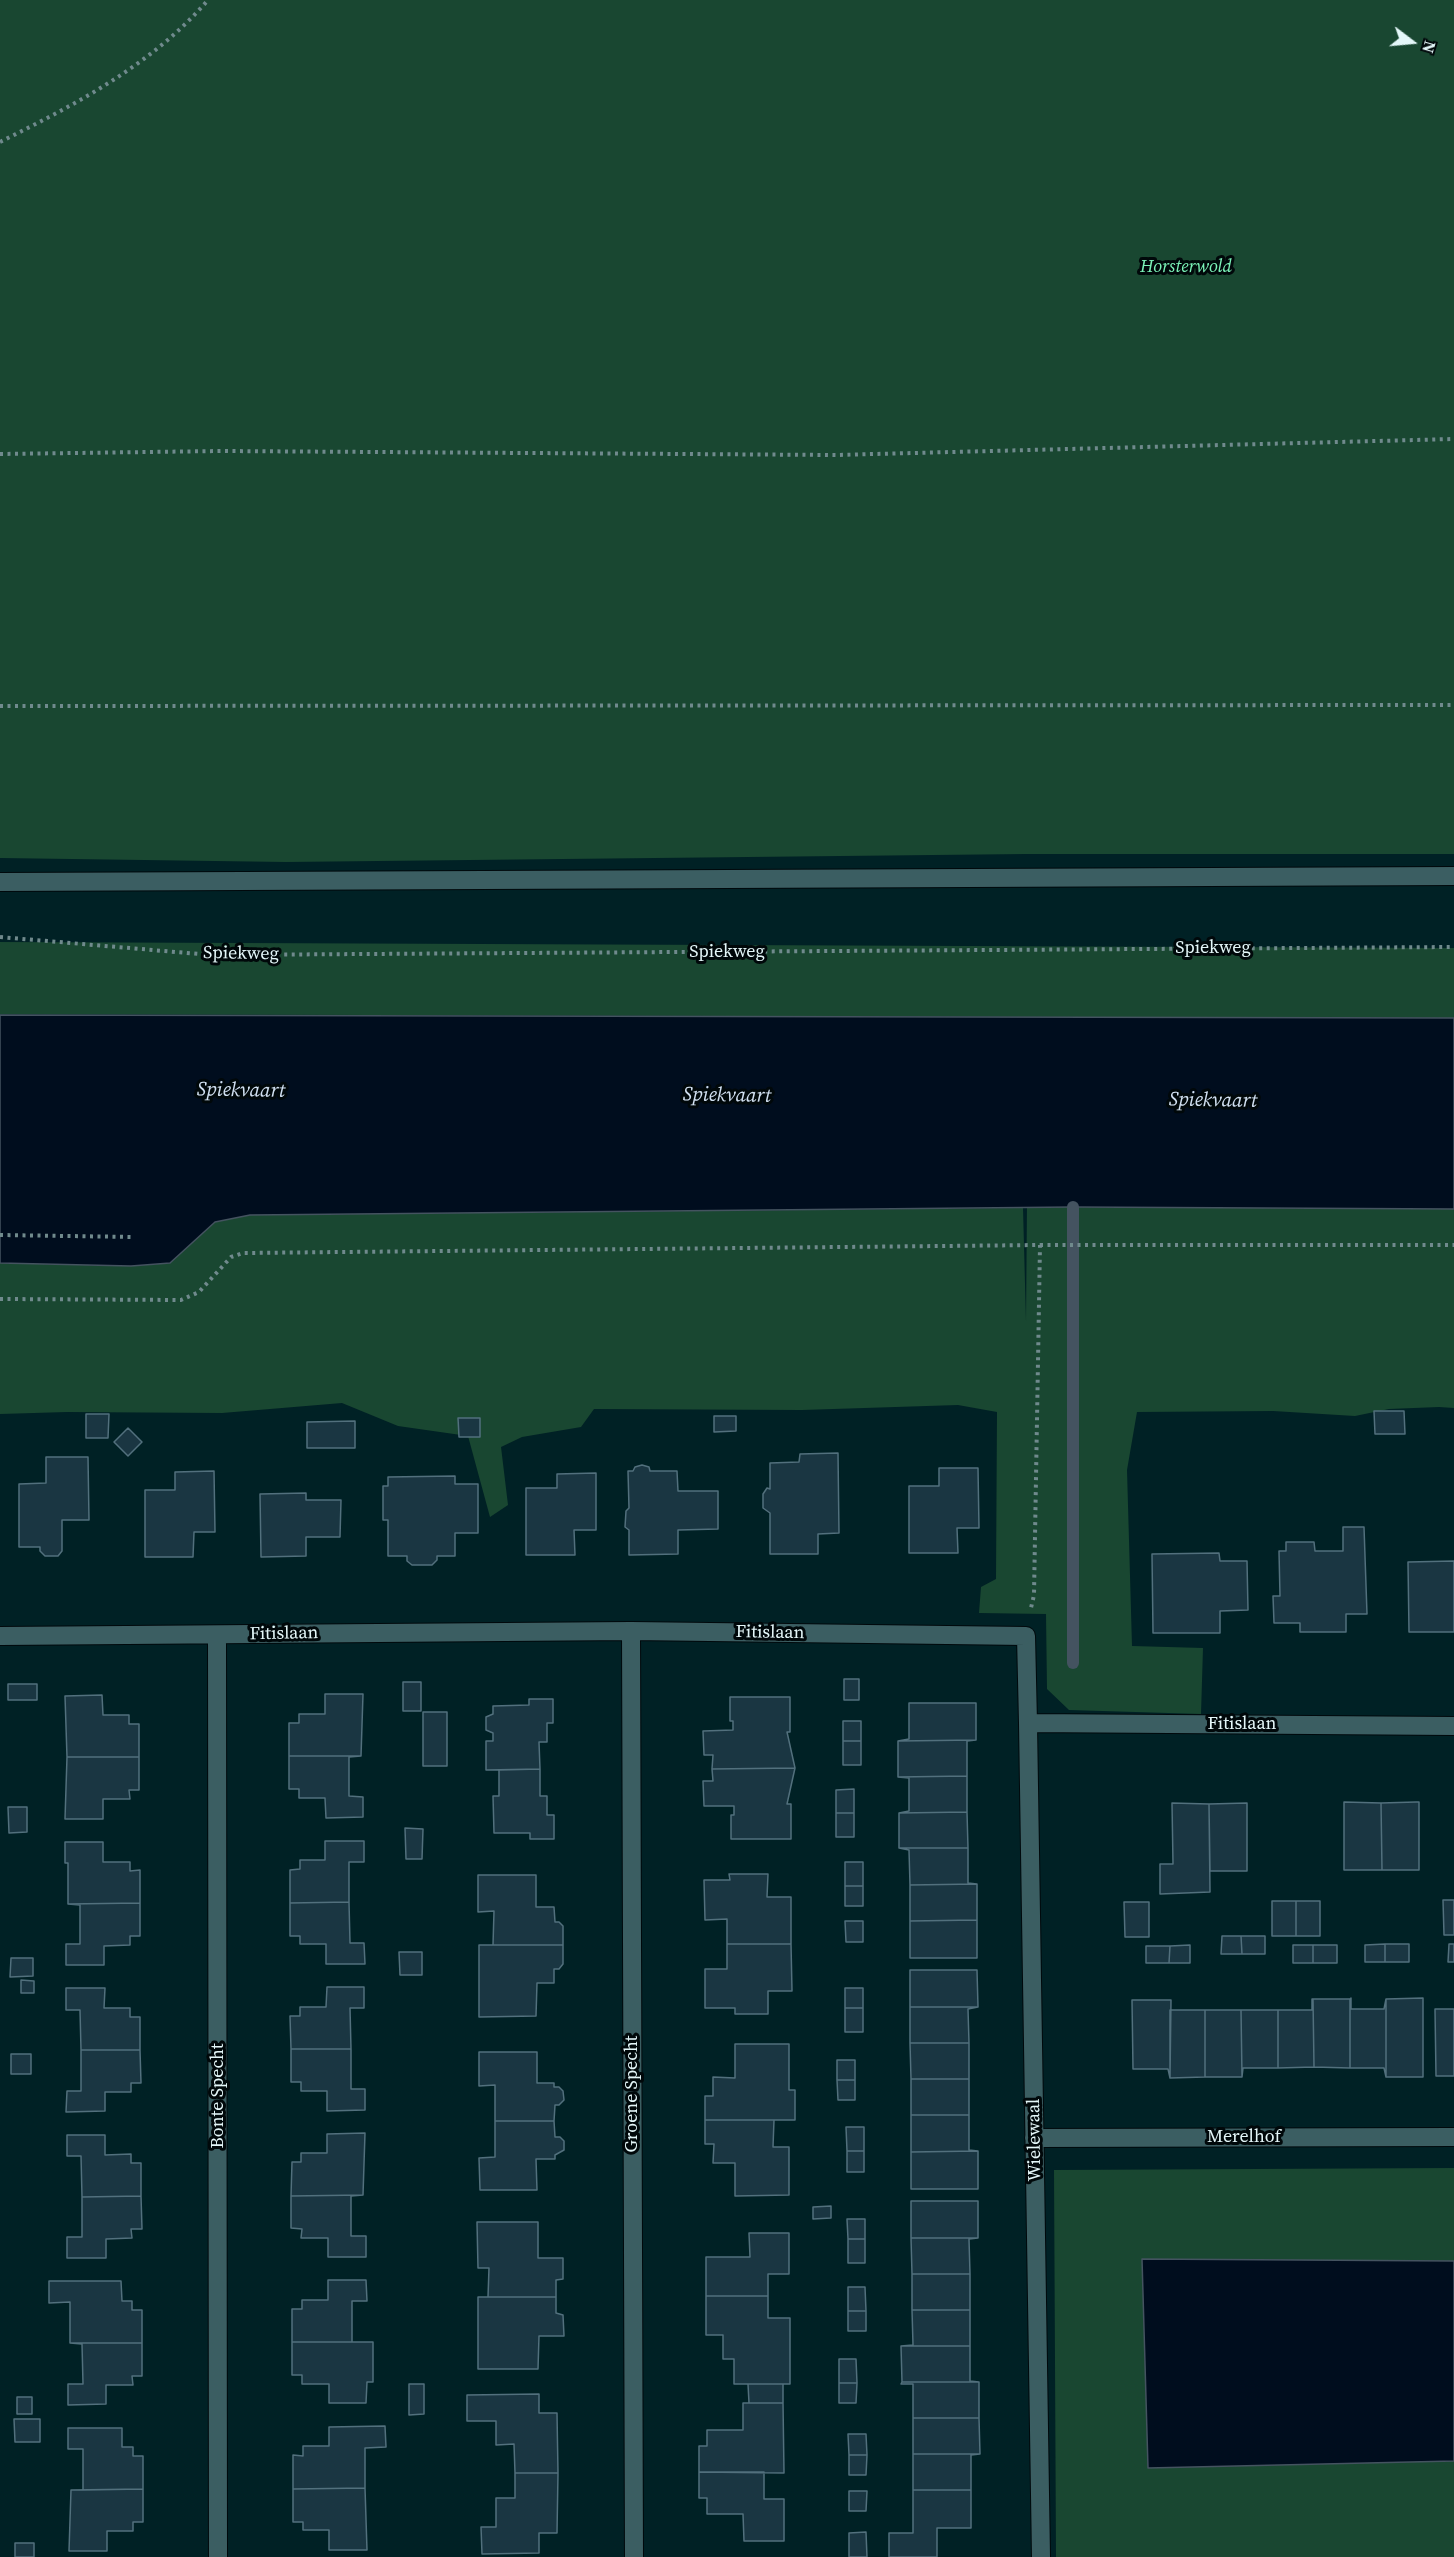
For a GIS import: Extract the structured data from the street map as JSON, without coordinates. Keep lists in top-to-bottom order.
{
  "streets": {
    "street": [
      "Fitislaan",
      "Groene Specht",
      "Bonte Specht",
      "Merelhof",
      "Wielewaal"
    ],
    "path": ["Spiekweg"]
  },
  "crossings": [
    ["Fitislaan", "Groene Specht"],
    ["Fitislaan", "Bonte Specht"],
    ["Fitislaan", "Wielewaal"],
    ["Merelhof", "Wielewaal"]
  ],
  "water": ["Spiekvaart"],
  "parks": ["Horsterwold"],
  "north": "right"
}
